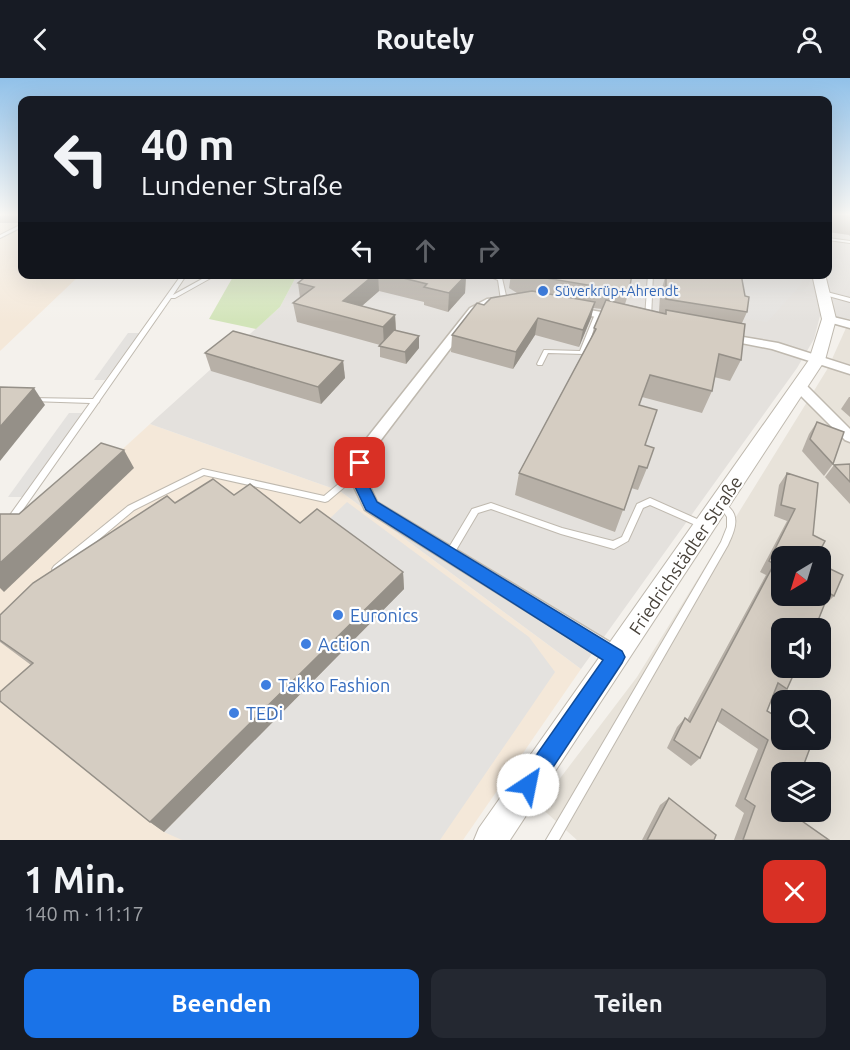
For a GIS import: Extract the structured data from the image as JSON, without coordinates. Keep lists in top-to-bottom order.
{
  "streets": {
    "street": ["Friedrichstädter Straße"]
  },
  "places": [
    "Süverkrüp+Ahrendt",
    "Euronics",
    "Action",
    "Takko Fashion",
    "TEDi"
  ],
  "north": "bottom left",
  "page": {
    "header": "Routely",
    "turn": ["40 m", "Lundener Straße"],
    "heading": ["1 Min.", "140 m · 11:17"],
    "buttons": ["Beenden", "Teilen"]
  }
}
